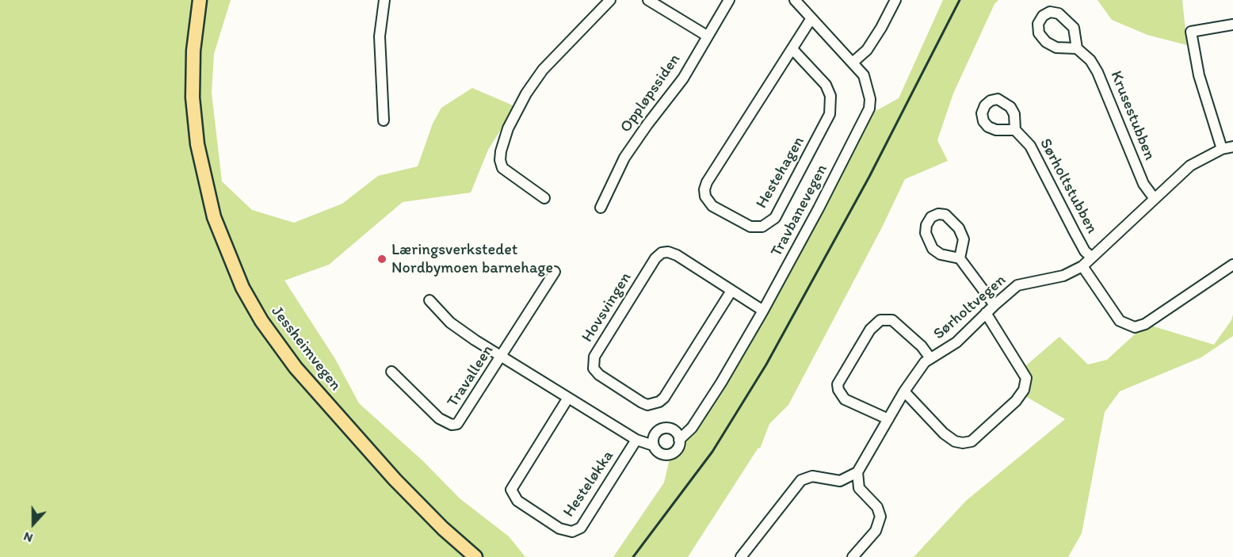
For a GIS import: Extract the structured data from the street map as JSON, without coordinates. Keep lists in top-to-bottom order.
{
  "streets": {
    "main road": ["Jessheimvegen"],
    "street": [
      "Oppløpssiden",
      "Krusestubben",
      "Hestehagen",
      "Sørholtstubben",
      "Travbanevegen",
      "Hovsvingen",
      "Sørholtvegen",
      "Travalleen",
      "Hesteløkka"
    ]
  },
  "crossings": [
    ["Krusestubben", "Sørholtvegen"],
    ["Hestehagen", "Travbanevegen"],
    ["Sørholtstubben", "Sørholtvegen"],
    ["Travbanevegen", "Hovsvingen"]
  ],
  "places": ["Læringsverkstedet Nordbymoen barnehage"],
  "north": "bottom"
}
